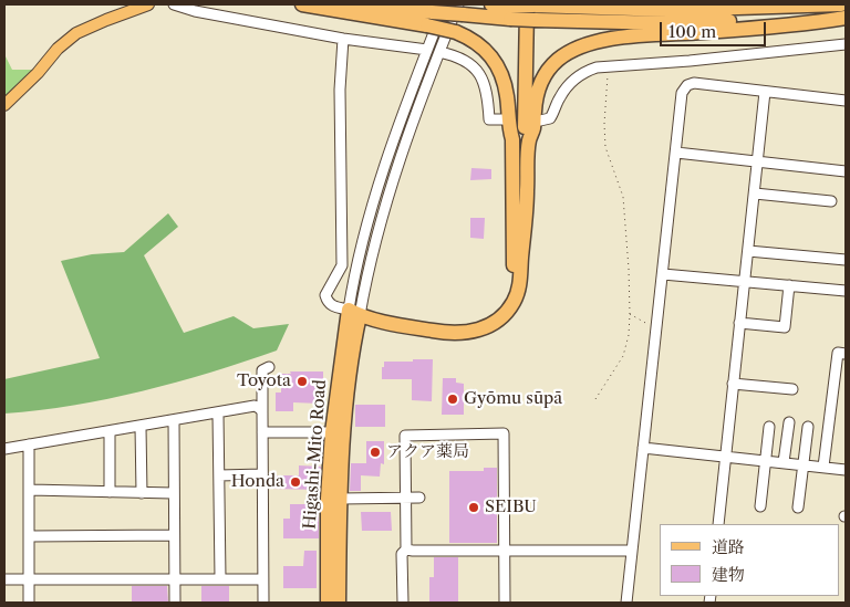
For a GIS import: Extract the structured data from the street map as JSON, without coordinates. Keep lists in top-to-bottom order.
{
  "streets": {
    "highway": ["Higashi-Mito Road"]
  },
  "places": [
    "Toyota",
    "Gyōmu sūpā",
    "アクア薬局",
    "Honda",
    "SEIBU"
  ],
  "legend": ["道路", "建物"],
  "scale_bar": "100 m"
}
